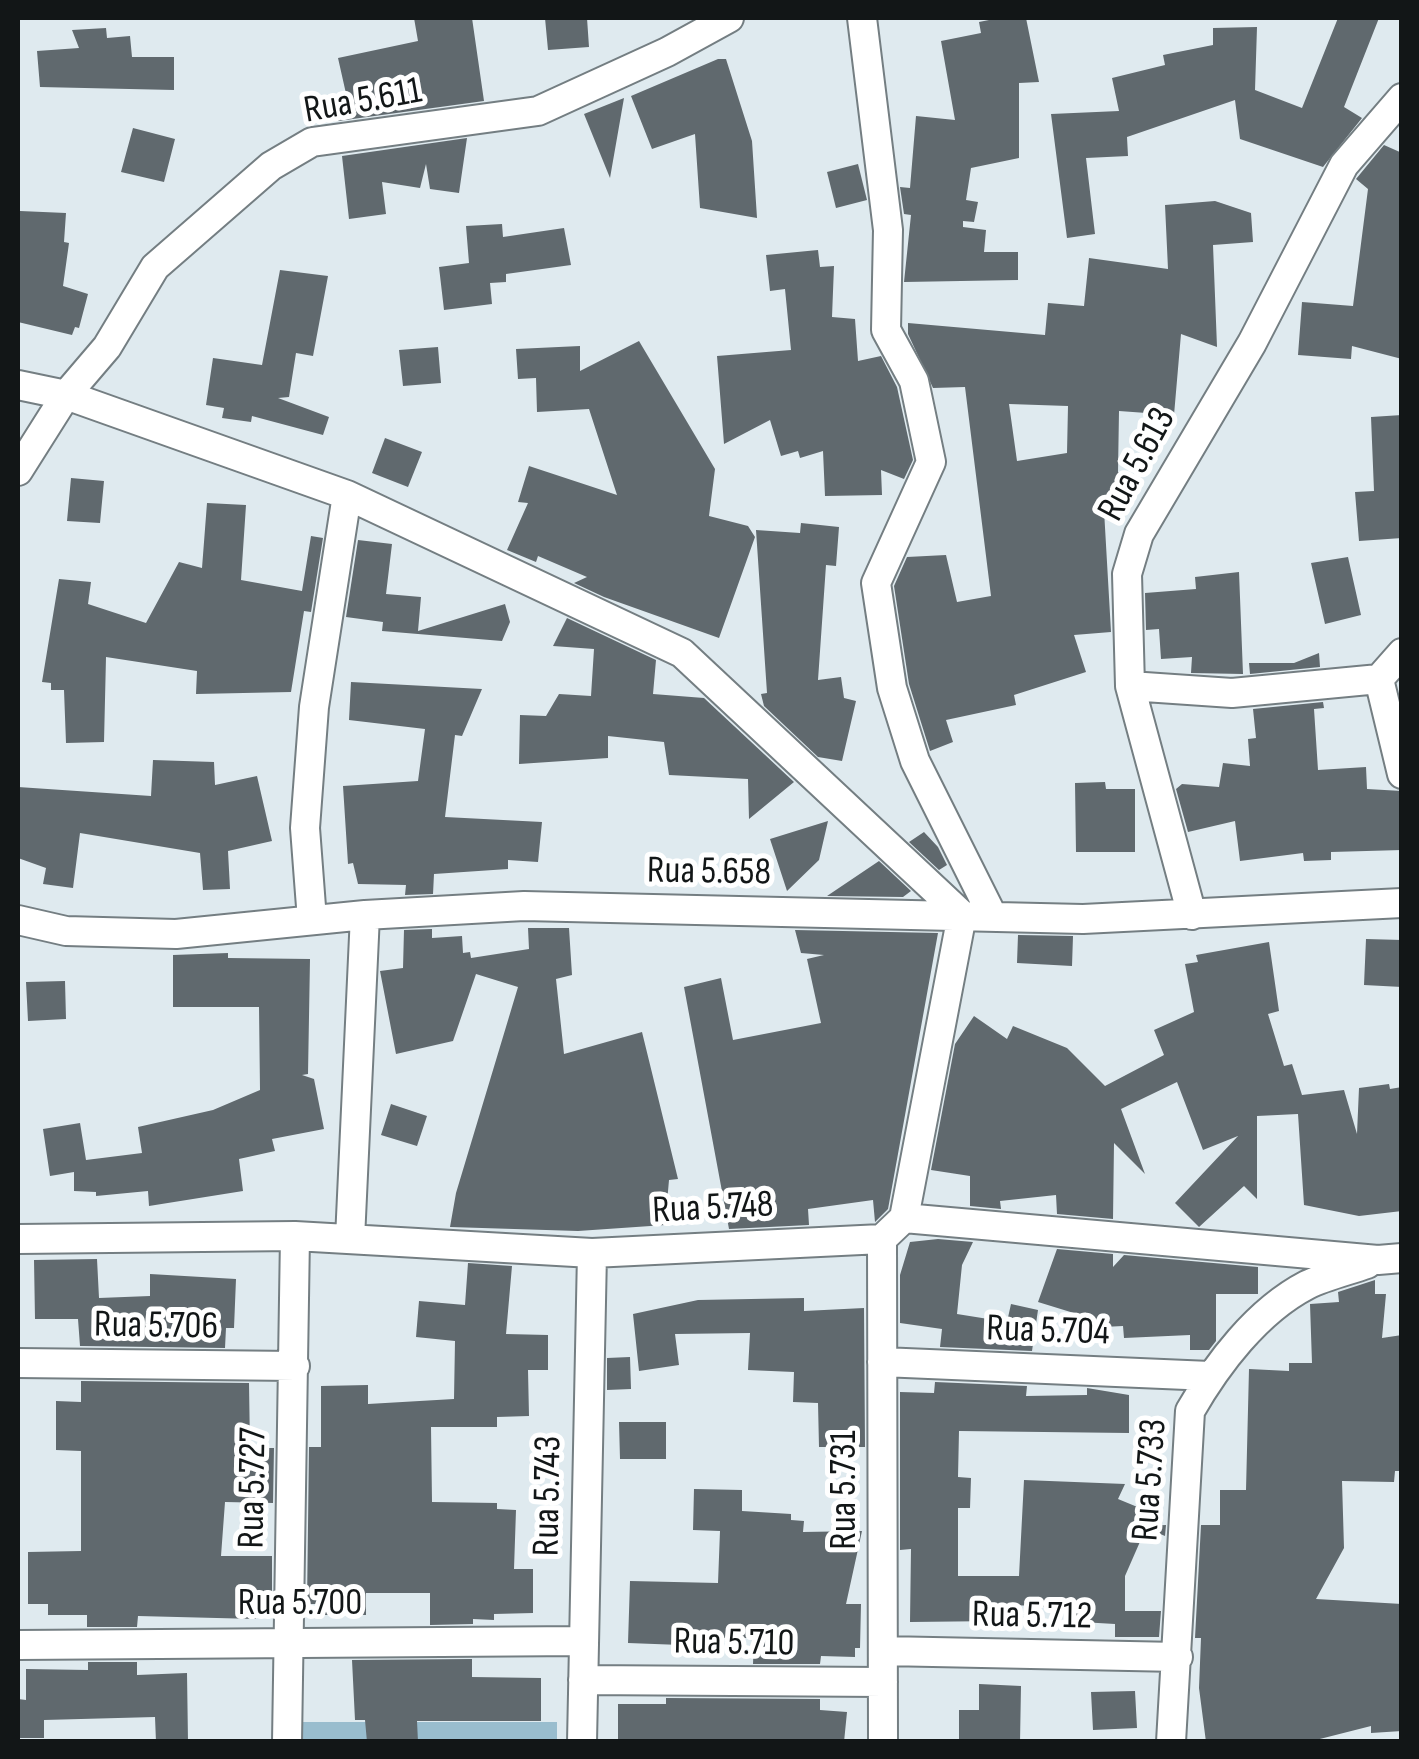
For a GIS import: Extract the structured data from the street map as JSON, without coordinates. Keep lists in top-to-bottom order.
{
  "streets": {
    "street": [
      "Rua 5.611",
      "Rua 5.613",
      "Rua 5.658",
      "Rua 5.748",
      "Rua 5.706",
      "Rua 5.704",
      "Rua 5.733",
      "Rua 5.727",
      "Rua 5.731",
      "Rua 5.743",
      "Rua 5.700",
      "Rua 5.712",
      "Rua 5.710"
    ]
  },
  "crossings": [
    ["Rua 5.613", "Rua 5.658"],
    ["Rua 5.748", "Rua 5.727"],
    ["Rua 5.748", "Rua 5.731"],
    ["Rua 5.748", "Rua 5.743"],
    ["Rua 5.706", "Rua 5.727"],
    ["Rua 5.704", "Rua 5.733"],
    ["Rua 5.704", "Rua 5.731"],
    ["Rua 5.733", "Rua 5.712"],
    ["Rua 5.727", "Rua 5.700"],
    ["Rua 5.731", "Rua 5.712"],
    ["Rua 5.731", "Rua 5.710"],
    ["Rua 5.743", "Rua 5.700"],
    ["Rua 5.743", "Rua 5.710"]
  ]
}
